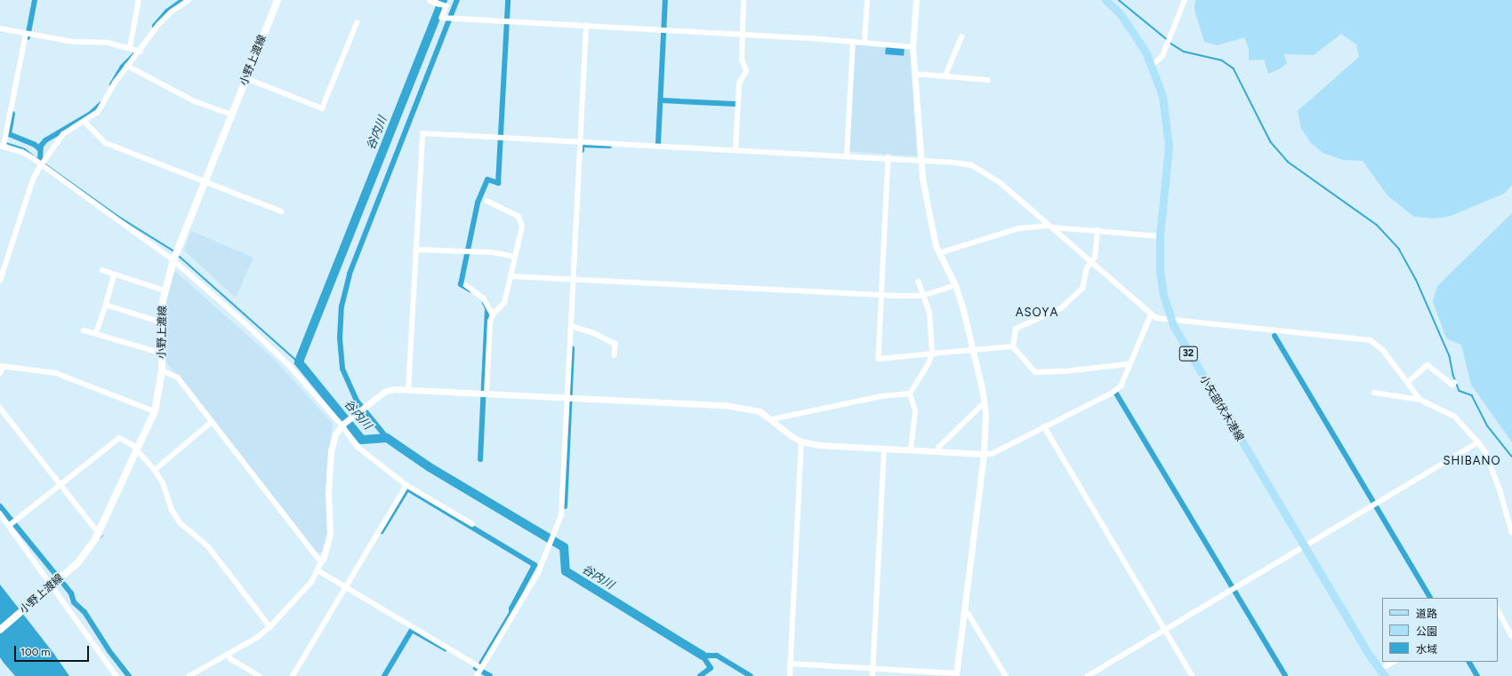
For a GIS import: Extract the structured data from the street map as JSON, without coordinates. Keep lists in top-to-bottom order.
{
  "streets": {
    "main road": ["小野上渡線", "32", "小矢部伏木港線"]
  },
  "districts": ["ASOYA", "SHIBANO"],
  "water": ["谷内川"],
  "legend": ["道路", "公園", "水域"],
  "scale_bar": "100 m"
}
